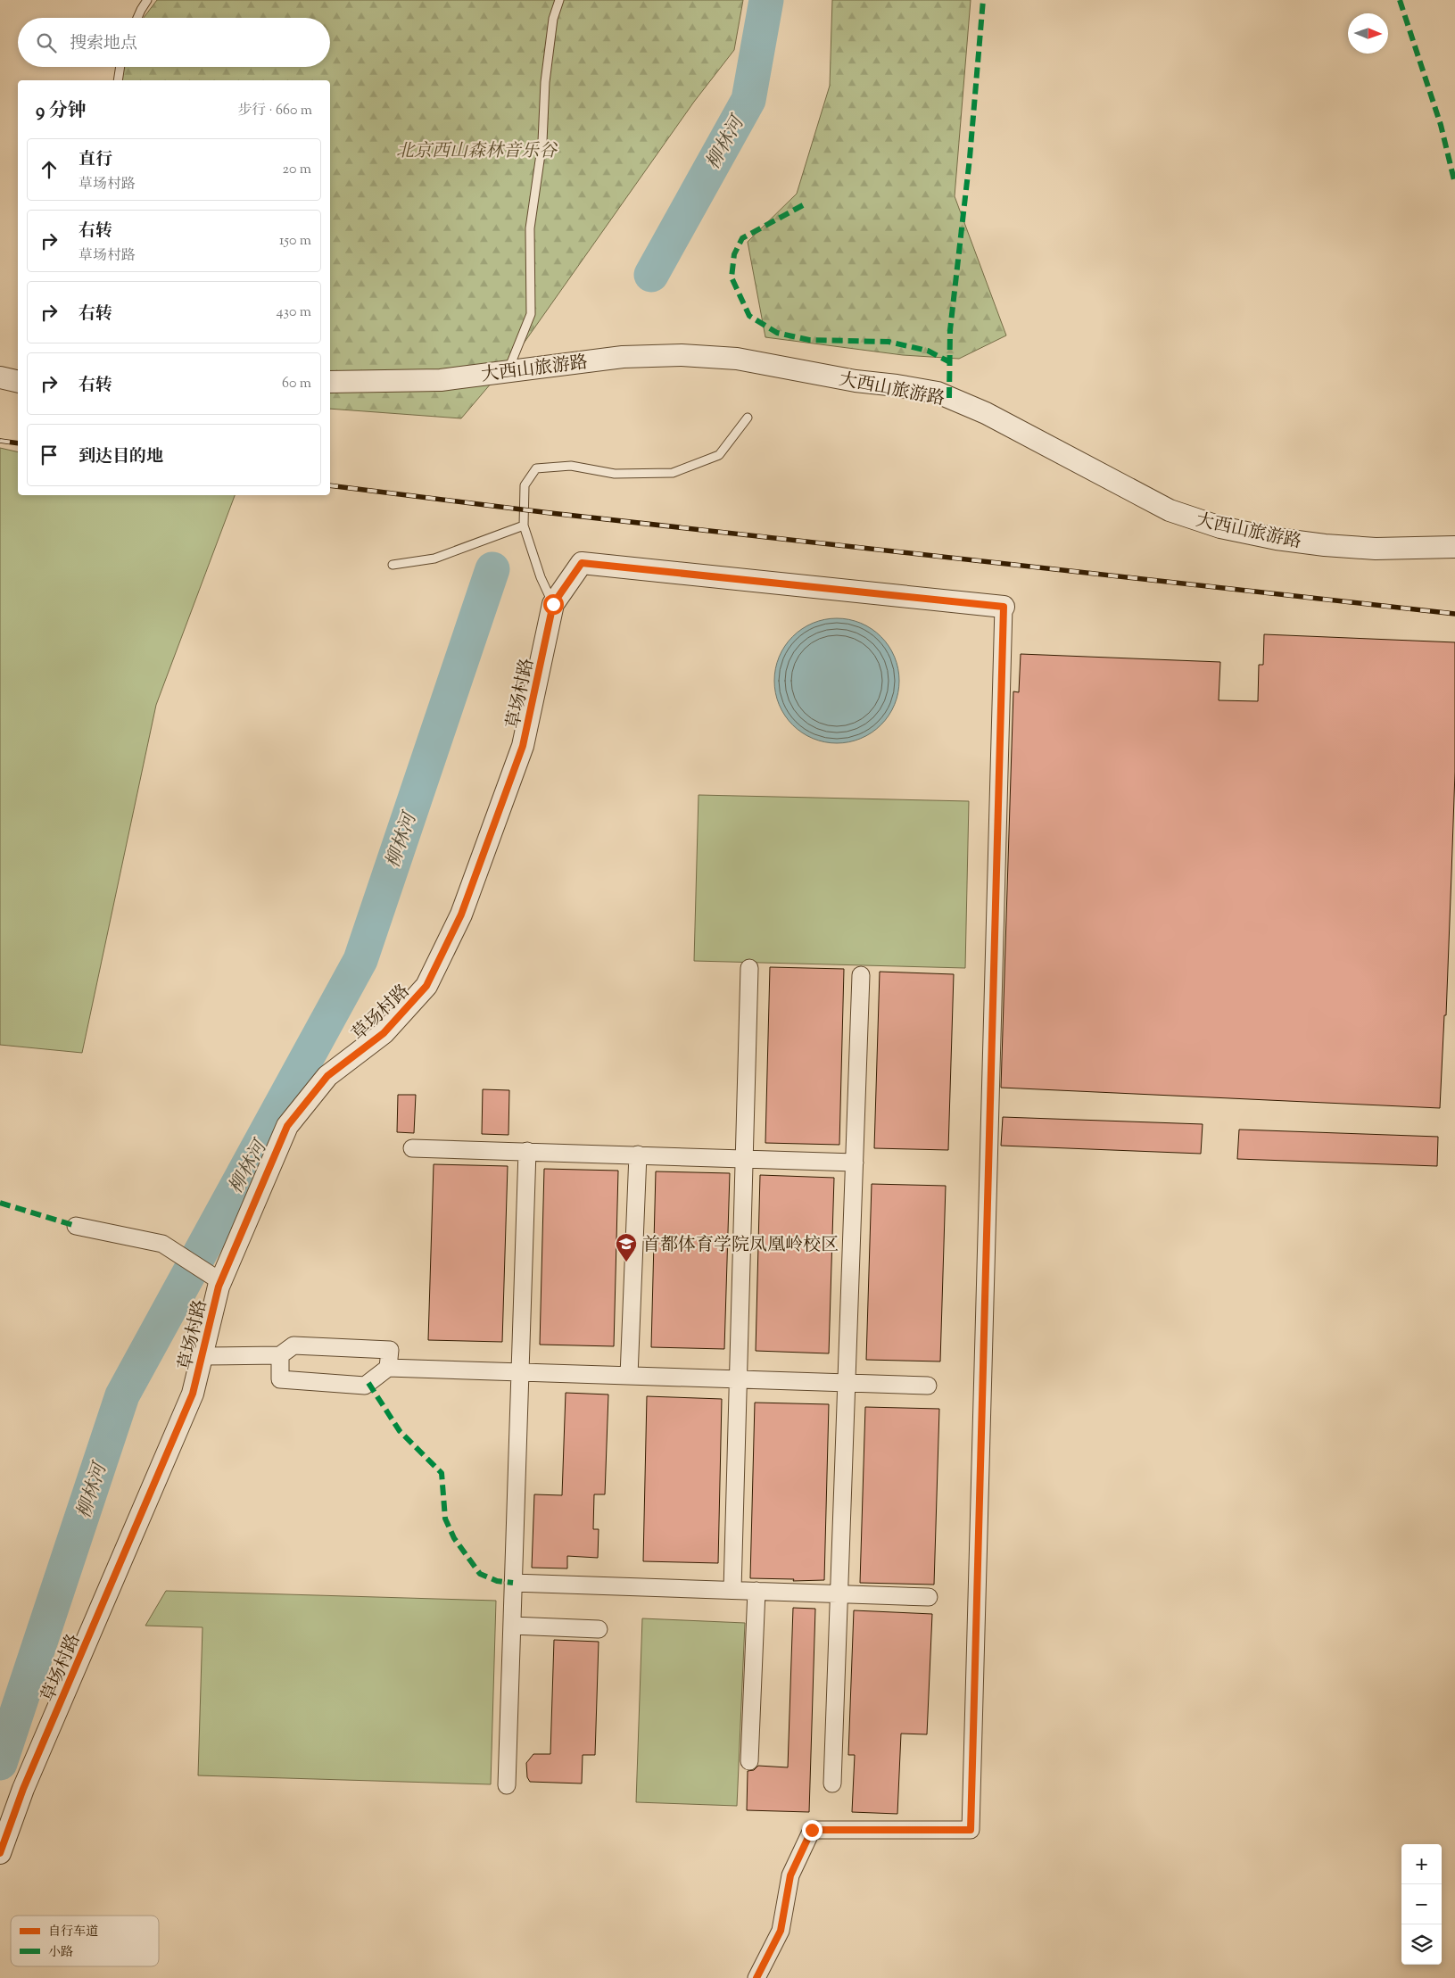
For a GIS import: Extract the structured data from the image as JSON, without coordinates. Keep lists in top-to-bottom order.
{
  "streets": {
    "street": ["大西山旅游路", "草场村路"]
  },
  "water": ["柳林河"],
  "parks": ["北京西山森林音乐谷"],
  "places": {
    "school or university": ["首都体育学院凤凰岭校区"]
  },
  "legend": ["自行车道", "小路"],
  "north": "right",
  "page": {
    "search": "搜索地点",
    "heading": ["9 分钟", "步行 · 660 m"],
    "list": [
      ["直行", "草场村路", "20 m"],
      ["右转", "草场村路", "150 m"],
      ["右转", "430 m"],
      ["右转", "60 m"],
      "到达目的地"
    ],
    "map_buttons": ["+", "−"]
  }
}
